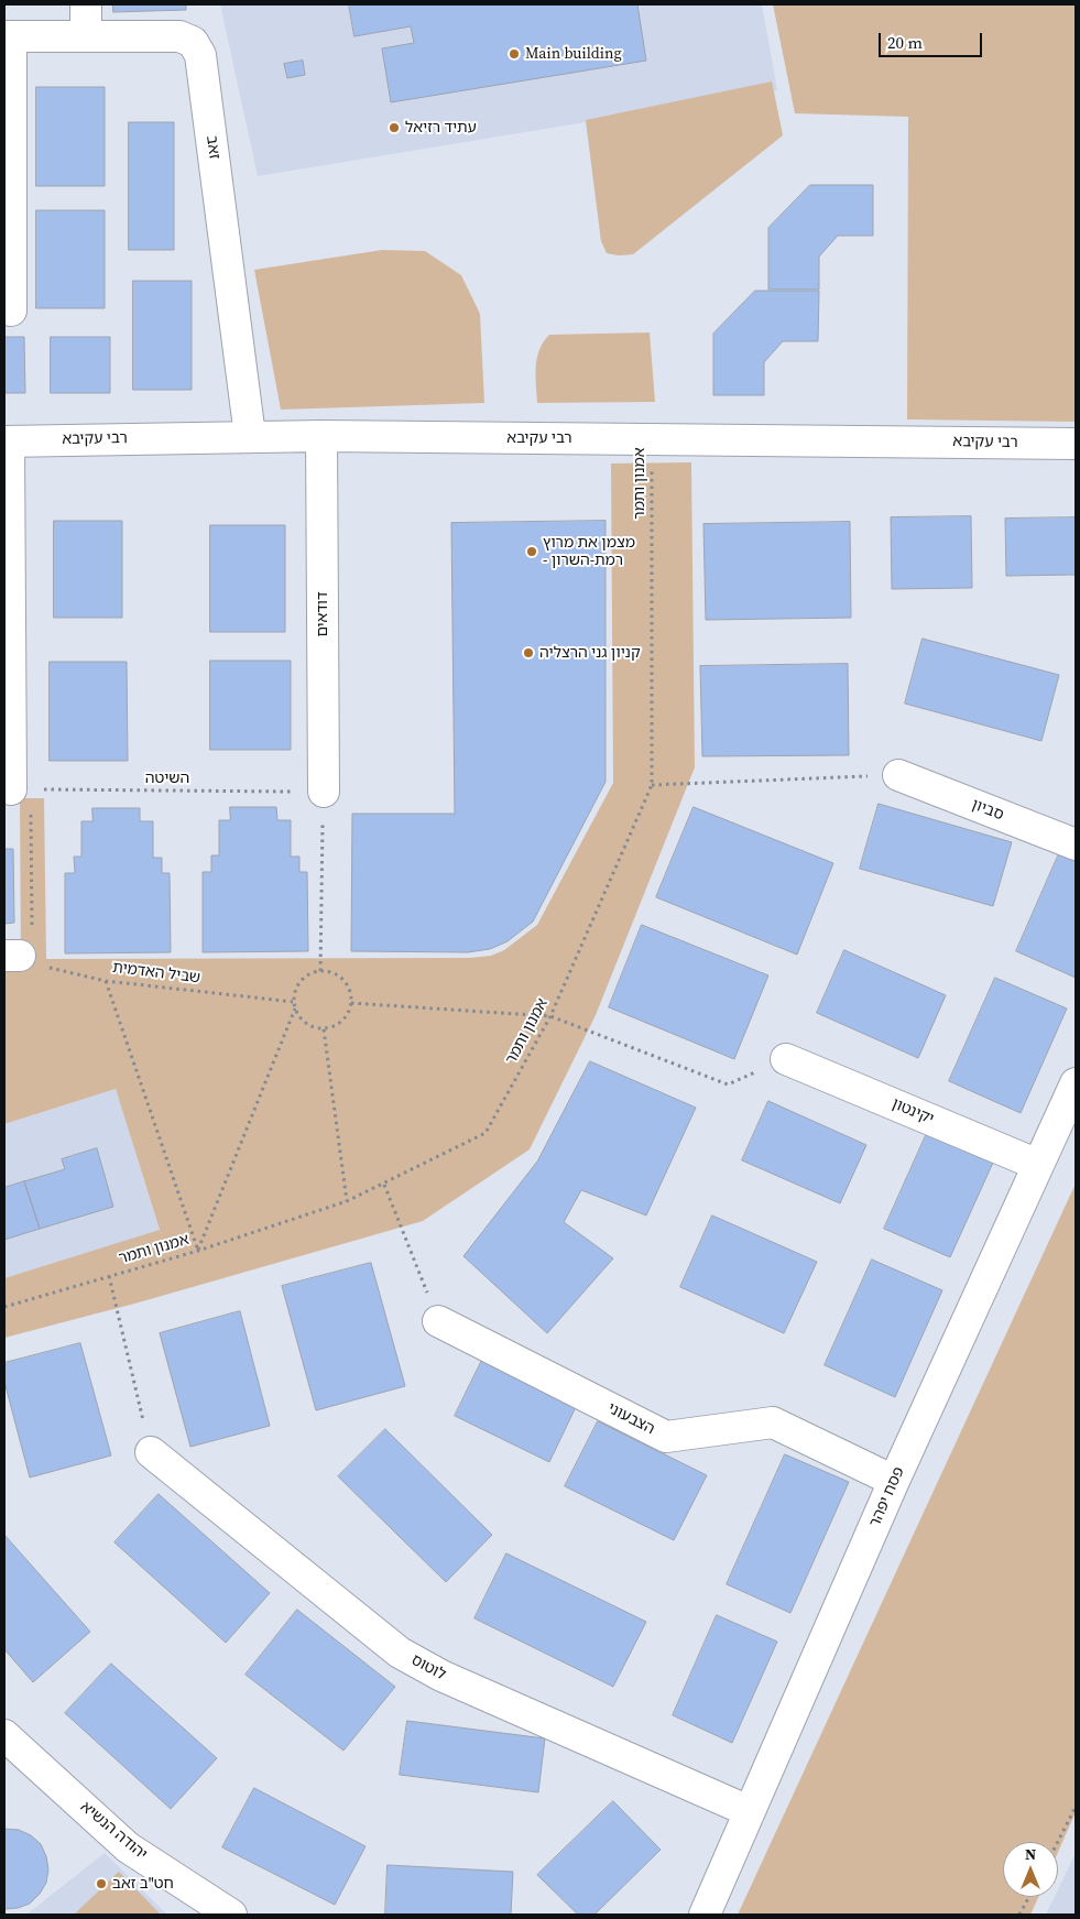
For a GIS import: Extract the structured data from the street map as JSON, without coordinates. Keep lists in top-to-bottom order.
{
  "streets": {
    "street": [
      "זאב",
      "רבי עקיבא",
      "דודאים",
      "סביון",
      "יקינטון",
      "הצבעוני",
      "פסח יפהר",
      "לוטוס",
      "יהודה הנשיא"
    ],
    "path": ["אמנון ותמר", "השיטה", "שביל האדמית"]
  },
  "crossings": [
    ["זאב", "רבי עקיבא"],
    ["רבי עקיבא", "אמנון ותמר"],
    ["רבי עקיבא", "דודאים"],
    ["דודאים", "השיטה"],
    ["יקינטון", "פסח יפהר"],
    ["הצבעוני", "פסח יפהר"],
    ["פסח יפהר", "לוטוס"]
  ],
  "places": [
    "Main building",
    "עתיד רזיאל",
    "מצמן את מרוץ - רמת-השרון",
    "קניון גני הרצליה",
    "חט\"ב זאב"
  ],
  "scale_bar": "20 m",
  "north": "top"
}
